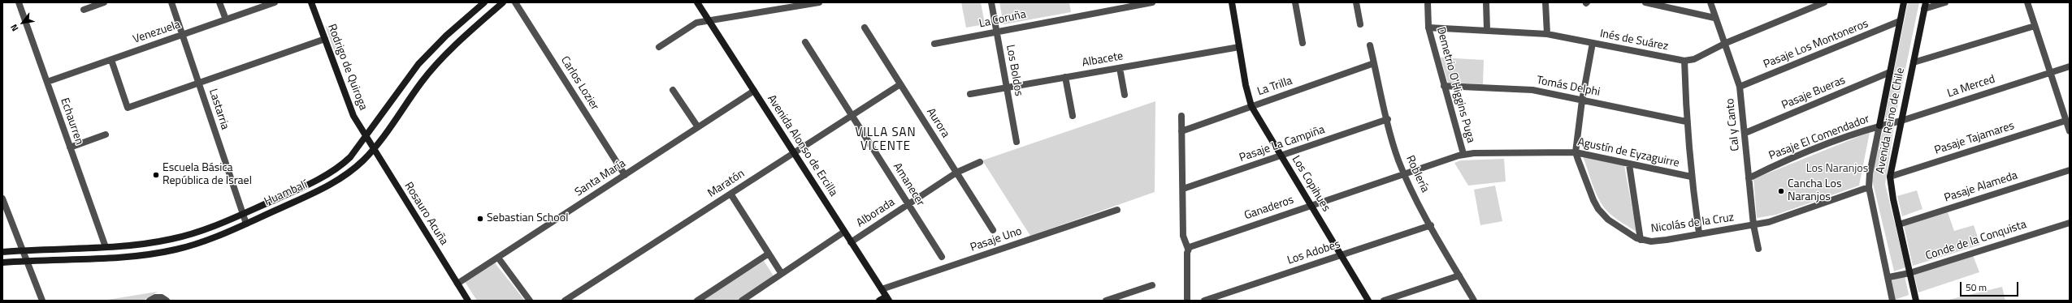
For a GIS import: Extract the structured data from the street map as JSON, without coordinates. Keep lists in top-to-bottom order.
{
  "streets": {
    "main road": [
      "Rodrigo de Quiroga",
      "Avenida Reino de Chile",
      "Avenida Alonso de Ercilla",
      "Los Copihues",
      "Huambalí",
      "Rosauro Acuña"
    ],
    "street": [
      "La Coruña",
      "Venezuela",
      "Inés de Suárez",
      "Pasaje Los Montoneros",
      "Albacete",
      "Los Boldos",
      "Carlos Lozier",
      "Demetrio O'Higgins Puga",
      "La Trilla",
      "Tomás Delphi",
      "La Merced",
      "Pasaje Bueras",
      "Lastarria",
      "Echaurren",
      "Aurora",
      "Cal y Canto",
      "Pasaje El Comendador",
      "Pasaje Tajamares",
      "Pasaje La Campiña",
      "Agustín de Eyzaguirre",
      "Roblería",
      "Santa María",
      "Maratón",
      "Amanecer",
      "Pasaje Alameda",
      "Ganaderos",
      "Alborada",
      "Nicolás de la Cruz",
      "Pasaje Uno",
      "Conde de la Conquista",
      "Los Adobes"
    ]
  },
  "crossings": [
    ["La Coruña", "Los Boldos"],
    ["Venezuela", "Lastarria"],
    ["Venezuela", "Echaurren"],
    ["Inés de Suárez", "Demetrio O'Higgins Puga"],
    ["Inés de Suárez", "Cal y Canto"],
    ["Inés de Suárez", "Nicolás de la Cruz"],
    ["Pasaje Los Montoneros", "Avenida Reino de Chile"],
    ["Pasaje Los Montoneros", "Cal y Canto"],
    ["Albacete", "Los Boldos"],
    ["Albacete", "Los Copihues"],
    ["Rodrigo de Quiroga", "Huambalí"],
    ["Rodrigo de Quiroga", "Rosauro Acuña"],
    ["Carlos Lozier", "Santa María"],
    ["Demetrio O'Higgins Puga", "Tomás Delphi"],
    ["Demetrio O'Higgins Puga", "Agustín de Eyzaguirre"],
    ["Demetrio O'Higgins Puga", "Ganaderos"],
    ["La Trilla", "Roblería"],
    ["La Trilla", "Los Copihues"],
    ["Tomás Delphi", "Nicolás de la Cruz"],
    ["La Merced", "Avenida Reino de Chile"],
    ["La Merced", "Pasaje El Comendador"],
    ["Pasaje Bueras", "Avenida Reino de Chile"],
    ["Pasaje Bueras", "Cal y Canto"],
    ["Lastarria", "Huambalí"],
    ["Avenida Reino de Chile", "Pasaje El Comendador"],
    ["Avenida Reino de Chile", "Pasaje Tajamares"],
    ["Avenida Reino de Chile", "Pasaje Alameda"],
    ["Avenida Reino de Chile", "Nicolás de la Cruz"],
    ["Avenida Reino de Chile", "Conde de la Conquista"],
    ["Echaurren", "Huambalí"],
    ["Aurora", "Maratón"],
    ["Aurora", "Alborada"],
    ["Cal y Canto", "Pasaje El Comendador"],
    ["Cal y Canto", "Nicolás de la Cruz"],
    ["Pasaje La Campiña", "Roblería"],
    ["Pasaje La Campiña", "Los Copihues"],
    ["Avenida Alonso de Ercilla", "Santa María"],
    ["Avenida Alonso de Ercilla", "Maratón"],
    ["Avenida Alonso de Ercilla", "Alborada"],
    ["Avenida Alonso de Ercilla", "Pasaje Uno"],
    ["Agustín de Eyzaguirre", "Ganaderos"],
    ["Agustín de Eyzaguirre", "Nicolás de la Cruz"],
    ["Roblería", "Ganaderos"],
    ["Roblería", "Los Adobes"],
    ["Santa María", "Rosauro Acuña"],
    ["Maratón", "Amanecer"],
    ["Los Copihues", "Ganaderos"],
    ["Los Copihues", "Los Adobes"],
    ["Amanecer", "Alborada"],
    ["Huambalí", "Rosauro Acuña"]
  ],
  "districts": ["VILLA SAN VICENTE"],
  "parks": ["Los Naranjos"],
  "places": ["Escuela Básica República de Israel", "Cancha Los Naranjos", "Sebastian School"],
  "scale_bar": "50 m",
  "north": "bottom left"
}
